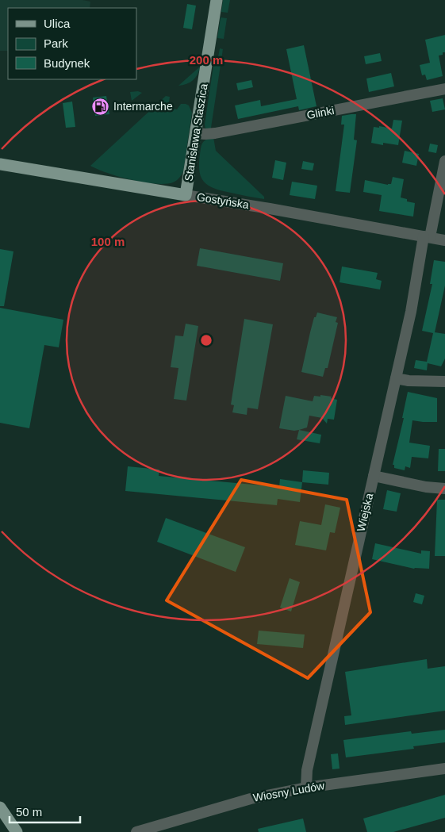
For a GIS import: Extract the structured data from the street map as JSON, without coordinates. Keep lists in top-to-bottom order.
{
  "streets": {
    "main road": ["Stanisława Staszica", "Gostyńska"],
    "street": ["Glinki", "Wiejska", "Wiosny Ludów"]
  },
  "crossings": [
    ["Glinki", "Stanisława Staszica"],
    ["Stanisława Staszica", "Gostyńska"],
    ["Gostyńska", "Wiejska"],
    ["Wiejska", "Wiosny Ludów"]
  ],
  "places": {
    "fuel station": ["Intermarche"]
  },
  "legend": ["Ulica", "Park", "Budynek"],
  "scale_bar": "50 m",
  "rings": ["200 m", "100 m"]
}
